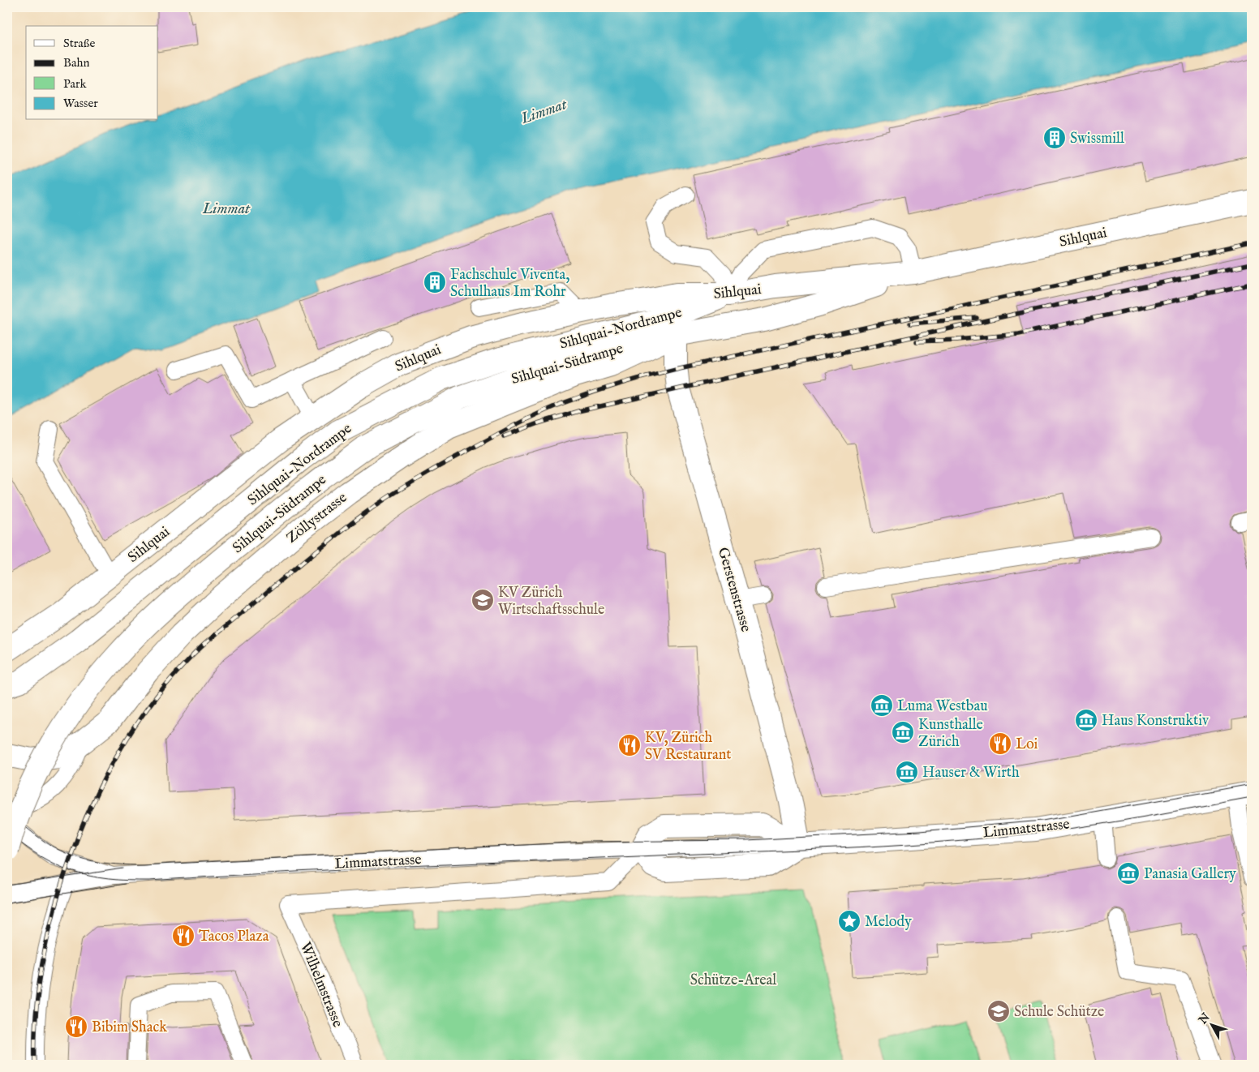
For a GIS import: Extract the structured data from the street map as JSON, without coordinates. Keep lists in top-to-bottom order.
{
  "streets": {
    "street": [
      "Sihlquai",
      "Sihlquai-Nordrampe",
      "Sihlquai-Südrampe",
      "Zöllystrasse",
      "Gerstenstrasse",
      "Limmatstrasse"
    ],
    "lane": ["Wilhelmstrasse"]
  },
  "crossings": [
    ["Sihlquai", "Sihlquai-Nordrampe"],
    ["Sihlquai", "Sihlquai-Südrampe"],
    ["Sihlquai", "Zöllystrasse"],
    ["Sihlquai", "Gerstenstrasse"],
    ["Sihlquai-Südrampe", "Zöllystrasse"],
    ["Sihlquai-Südrampe", "Gerstenstrasse"],
    ["Zöllystrasse", "Gerstenstrasse"],
    ["Gerstenstrasse", "Limmatstrasse"],
    ["Limmatstrasse", "Wilhelmstrasse"]
  ],
  "water": ["Limmat"],
  "parks": ["Schütze-Areal"],
  "places": {
    "building": ["Swissmill", "Fachschule Viventa, Schulhaus Im Rohr"],
    "school or university": ["KV Zürich Wirtschaftsschule", "Schule Schütze"],
    "museum": [
      "Luma Westbau",
      "Haus Konstruktiv",
      "Kunsthalle Zürich",
      "Hauser & Wirth",
      "Panasia Gallery"
    ],
    "restaurant": [
      "Loi",
      "KV, Zürich SV Restaurant",
      "Tacos Plaza",
      "Bibim Shack"
    ],
    "place": ["Melody"]
  },
  "legend": [
    "Straße",
    "Bahn",
    "Park",
    "Wasser"
  ],
  "north": "top left"
}
